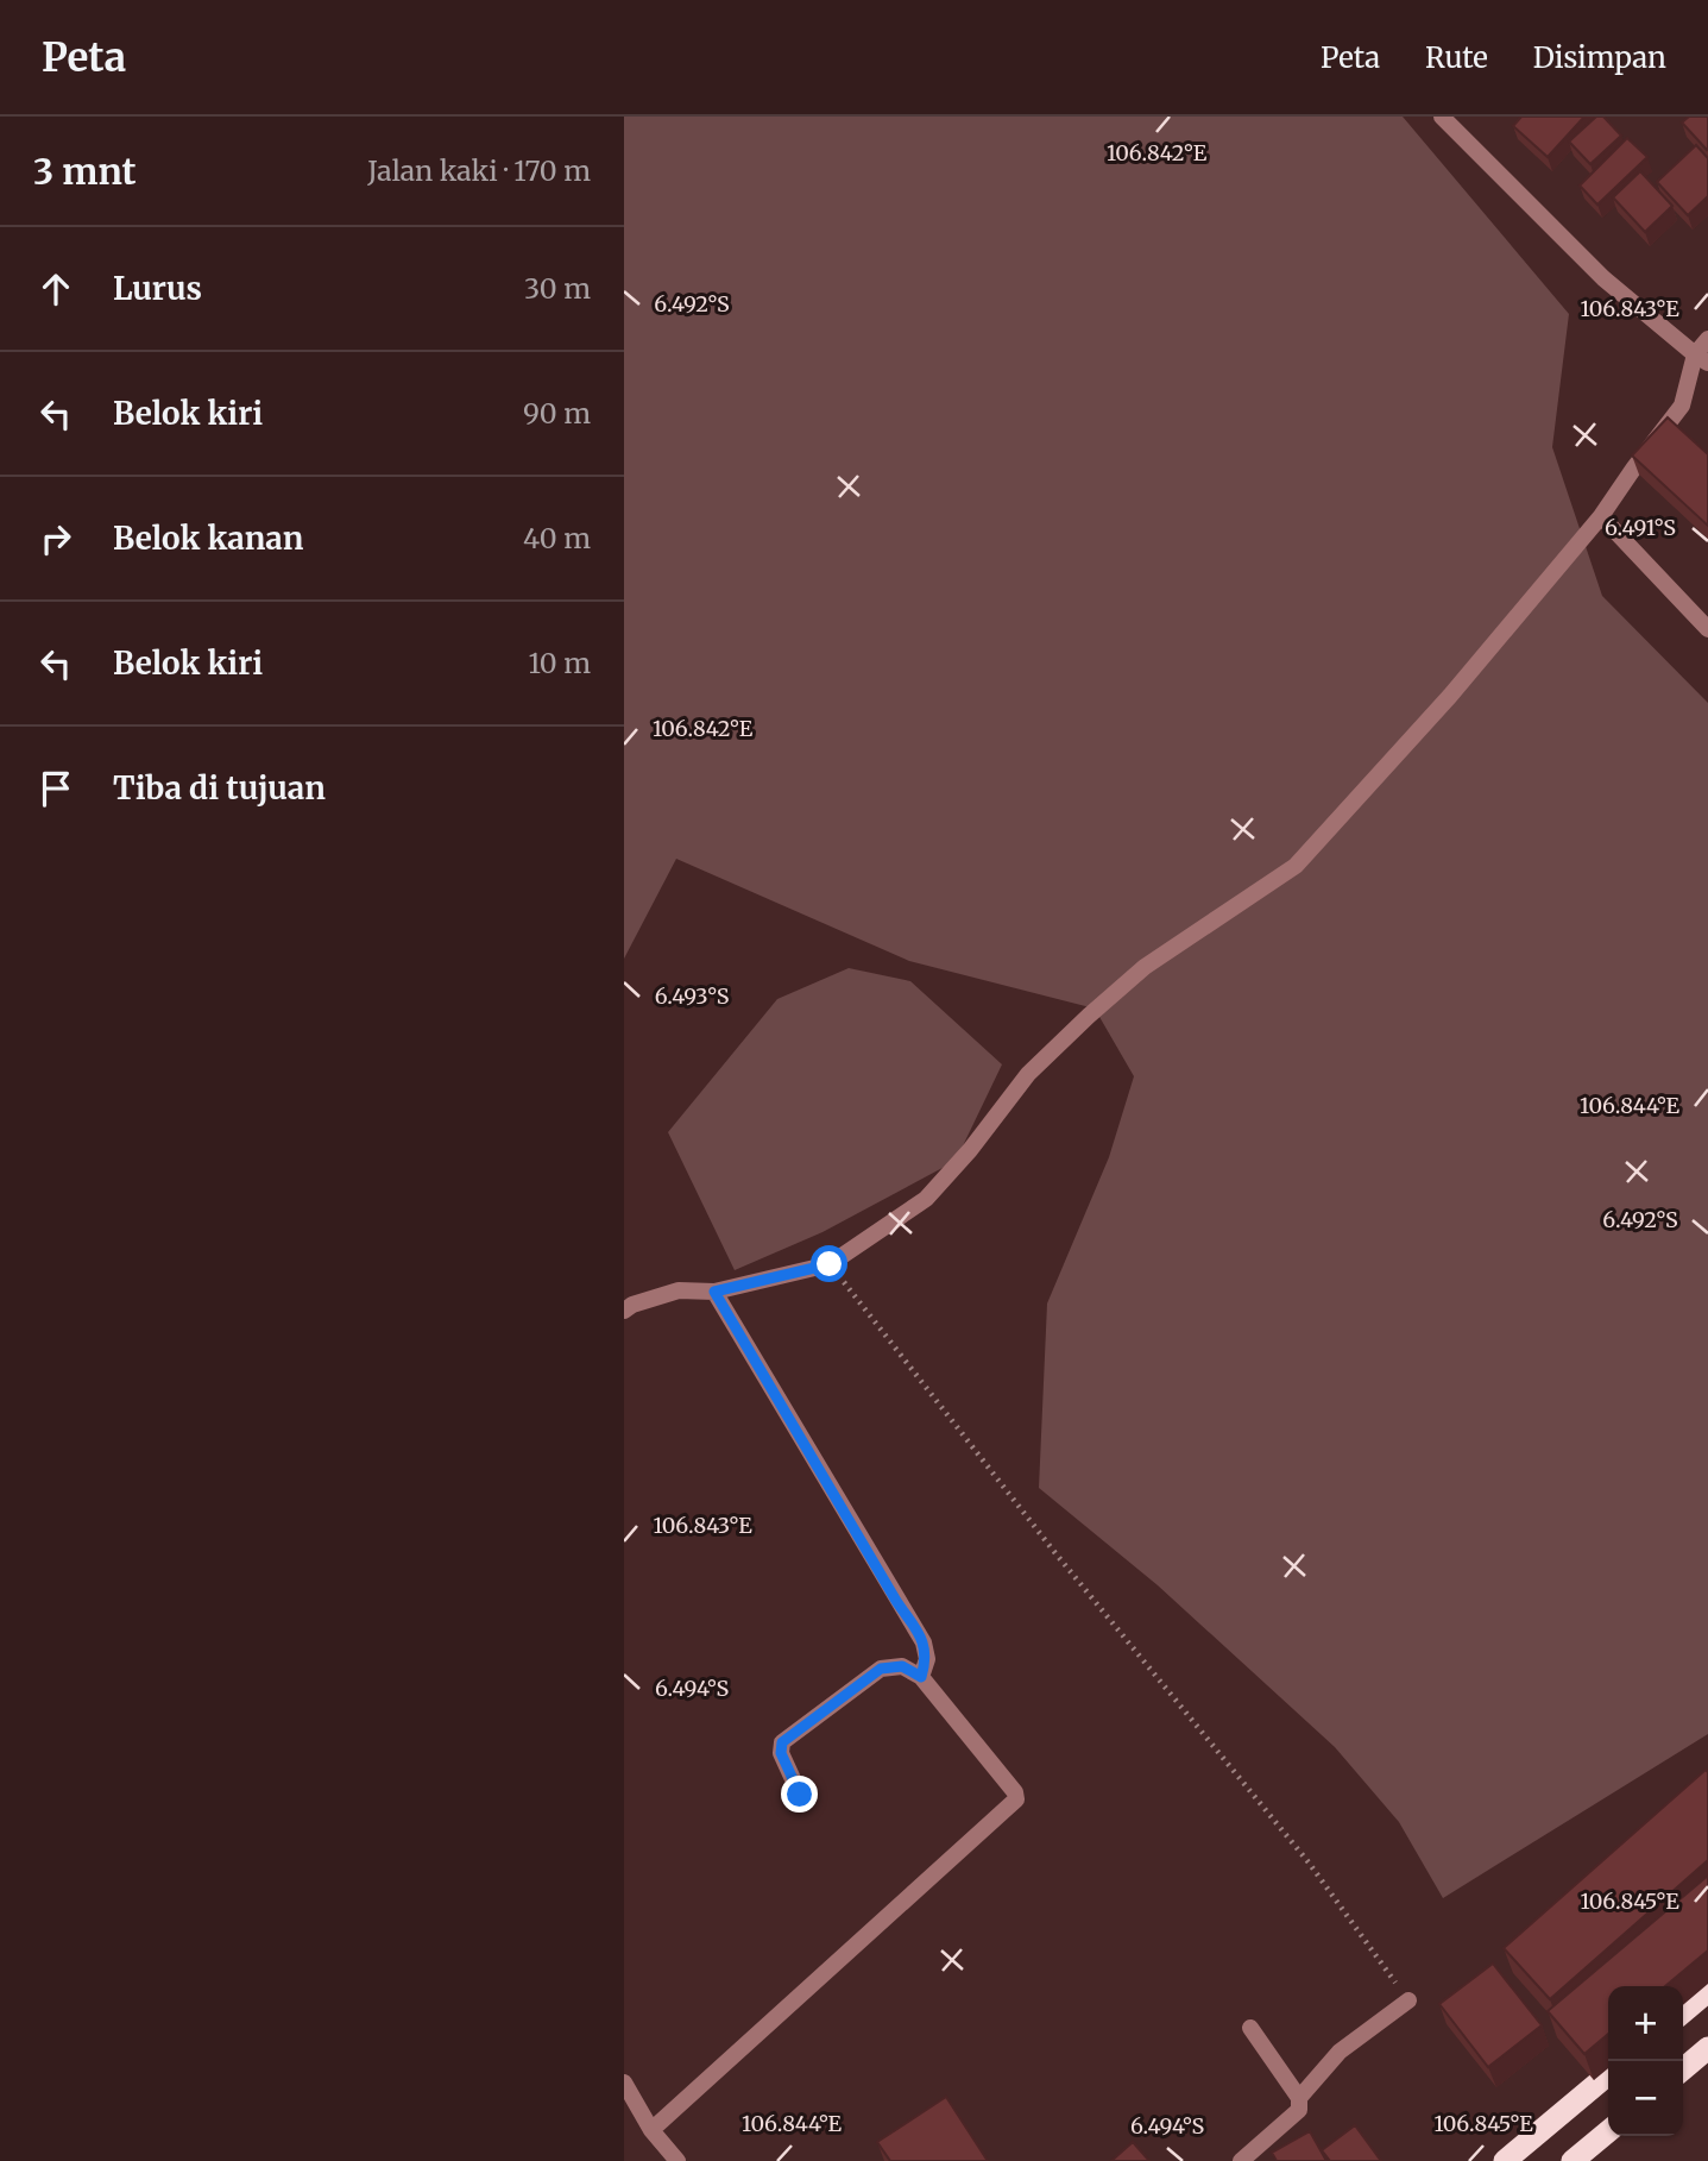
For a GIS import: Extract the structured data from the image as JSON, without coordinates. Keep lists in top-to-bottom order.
{
  "page": {
    "header": "Peta",
    "nav": ["Peta", "Rute", "Disimpan"],
    "heading": ["3 mnt", "Jalan kaki · 170 m"],
    "list": [
      ["Lurus", "30 m"],
      ["Belok kiri", "90 m"],
      ["Belok kanan", "40 m"],
      ["Belok kiri", "10 m"],
      "Tiba di tujuan"
    ],
    "map_buttons": ["+", "−"]
  },
  "coordinates": [
    "106.842°E",
    "6.492°S",
    "106.843°E",
    "6.491°S",
    "6.493°S",
    "106.844°E",
    "6.494°S",
    "106.845°E"
  ]
}
